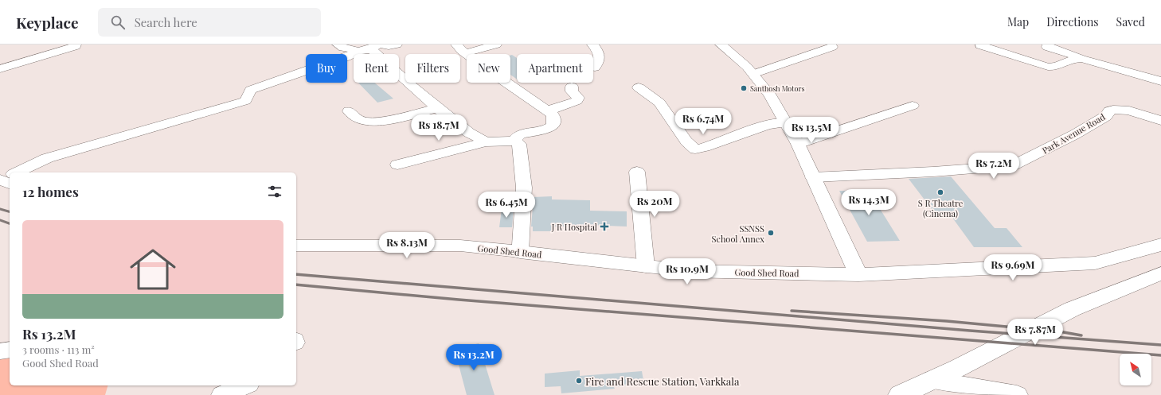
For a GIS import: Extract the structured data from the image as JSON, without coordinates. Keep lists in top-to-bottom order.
{
  "streets": {
    "main road": ["Good Shed Road"],
    "street": ["Park Avenue Road"]
  },
  "places": {
    "other": [
      "Santhosh Motors",
      "S R Theatre (Cinema)",
      "SSNSS School Annex",
      "Fire and Rescue Station, Varkkala"
    ],
    "health": ["J R Hospital"]
  },
  "north": "top left",
  "page": {
    "header": "Keyplace",
    "search": "Search here",
    "nav": ["Map", "Directions", "Saved"],
    "chip": [
      "Buy",
      "Rent",
      "Filters",
      "New",
      "Apartment"
    ],
    "price": [
      "Rs 6.74M",
      "Rs 18.7M",
      "Rs 13.5M",
      "Rs 7.2M",
      "Rs 14.3M",
      "Rs 20M",
      "Rs 6.45M",
      "Rs 8.13M",
      "Rs 9.69M",
      "Rs 10.9M",
      "Rs 7.87M",
      "Rs 13.2M"
    ],
    "heading": "12 homes",
    "list": [
      {
        "name": "Rs 13.2M",
        "note": "3 rooms · 113 m² · Good Shed Road"
      }
    ]
  }
}
